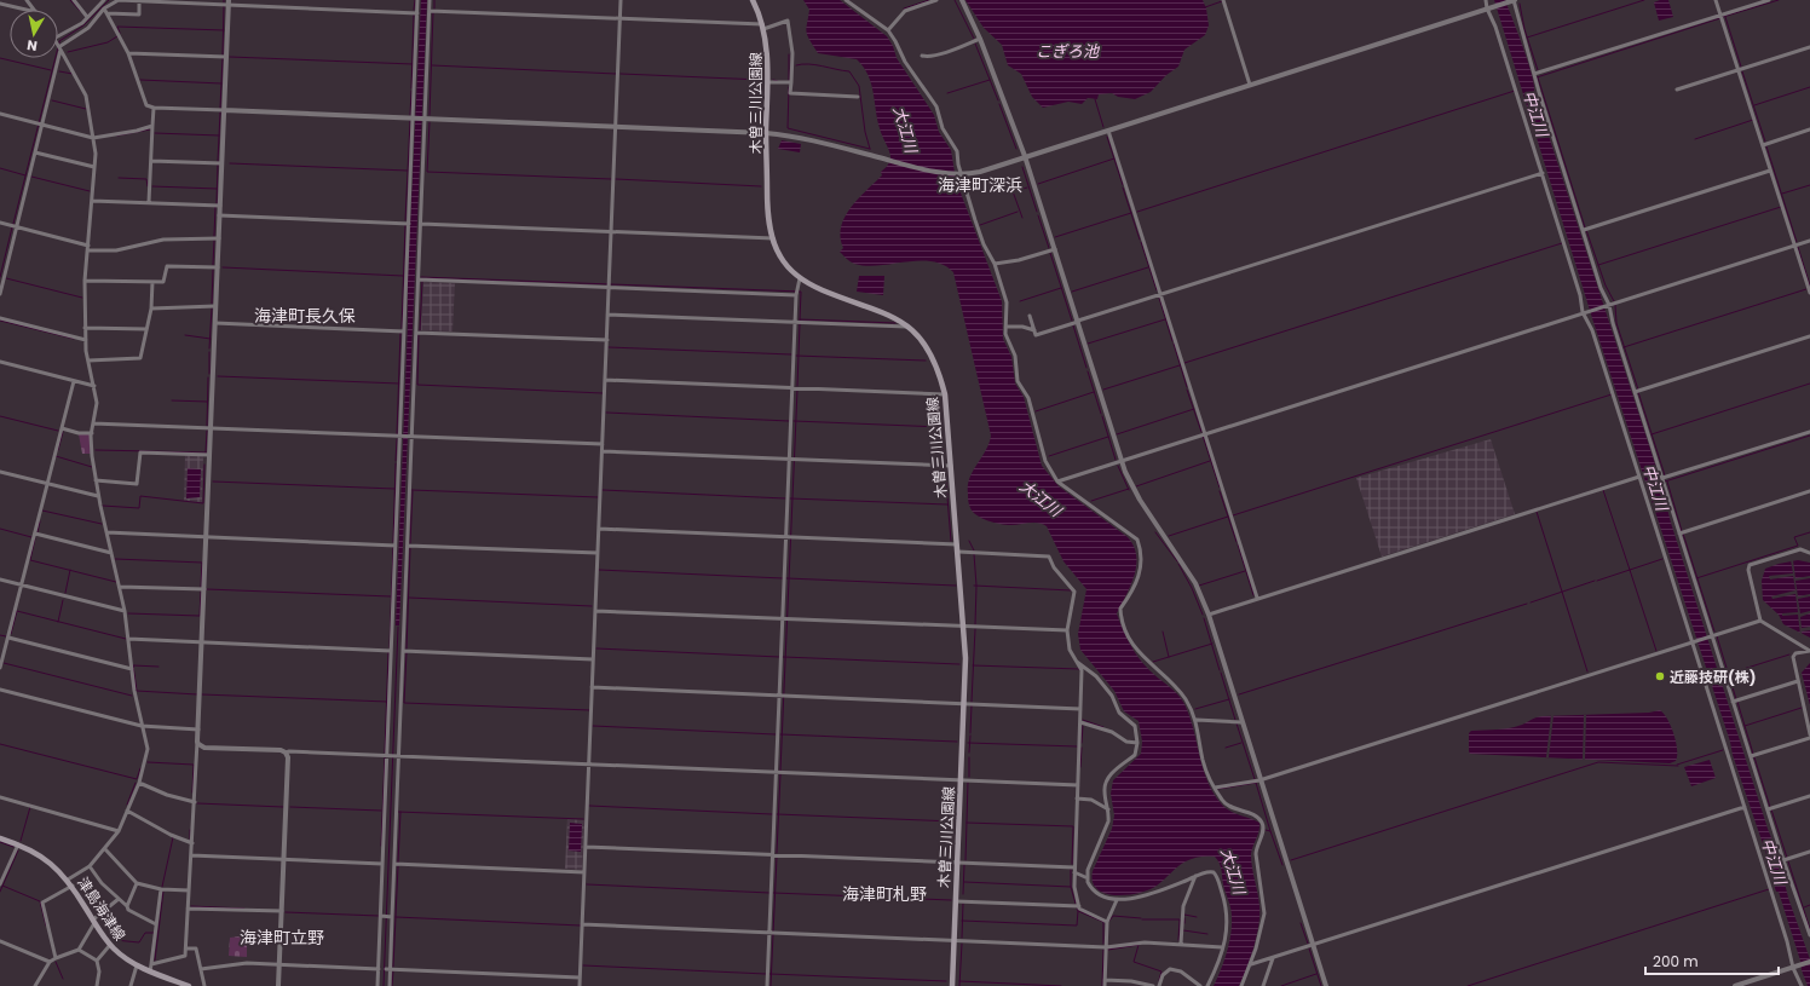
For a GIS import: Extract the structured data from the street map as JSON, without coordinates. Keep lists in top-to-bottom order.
{
  "streets": {
    "main road": ["木曽三川公園線", "津島海津線"]
  },
  "districts": [
    "海津町深浜",
    "海津町長久保",
    "海津町札野",
    "海津町立野"
  ],
  "water": ["こぎろ池", "中江川", "大江川"],
  "places": ["近藤技研(株)"],
  "scale_bar": "200 m",
  "north": "bottom"
}
